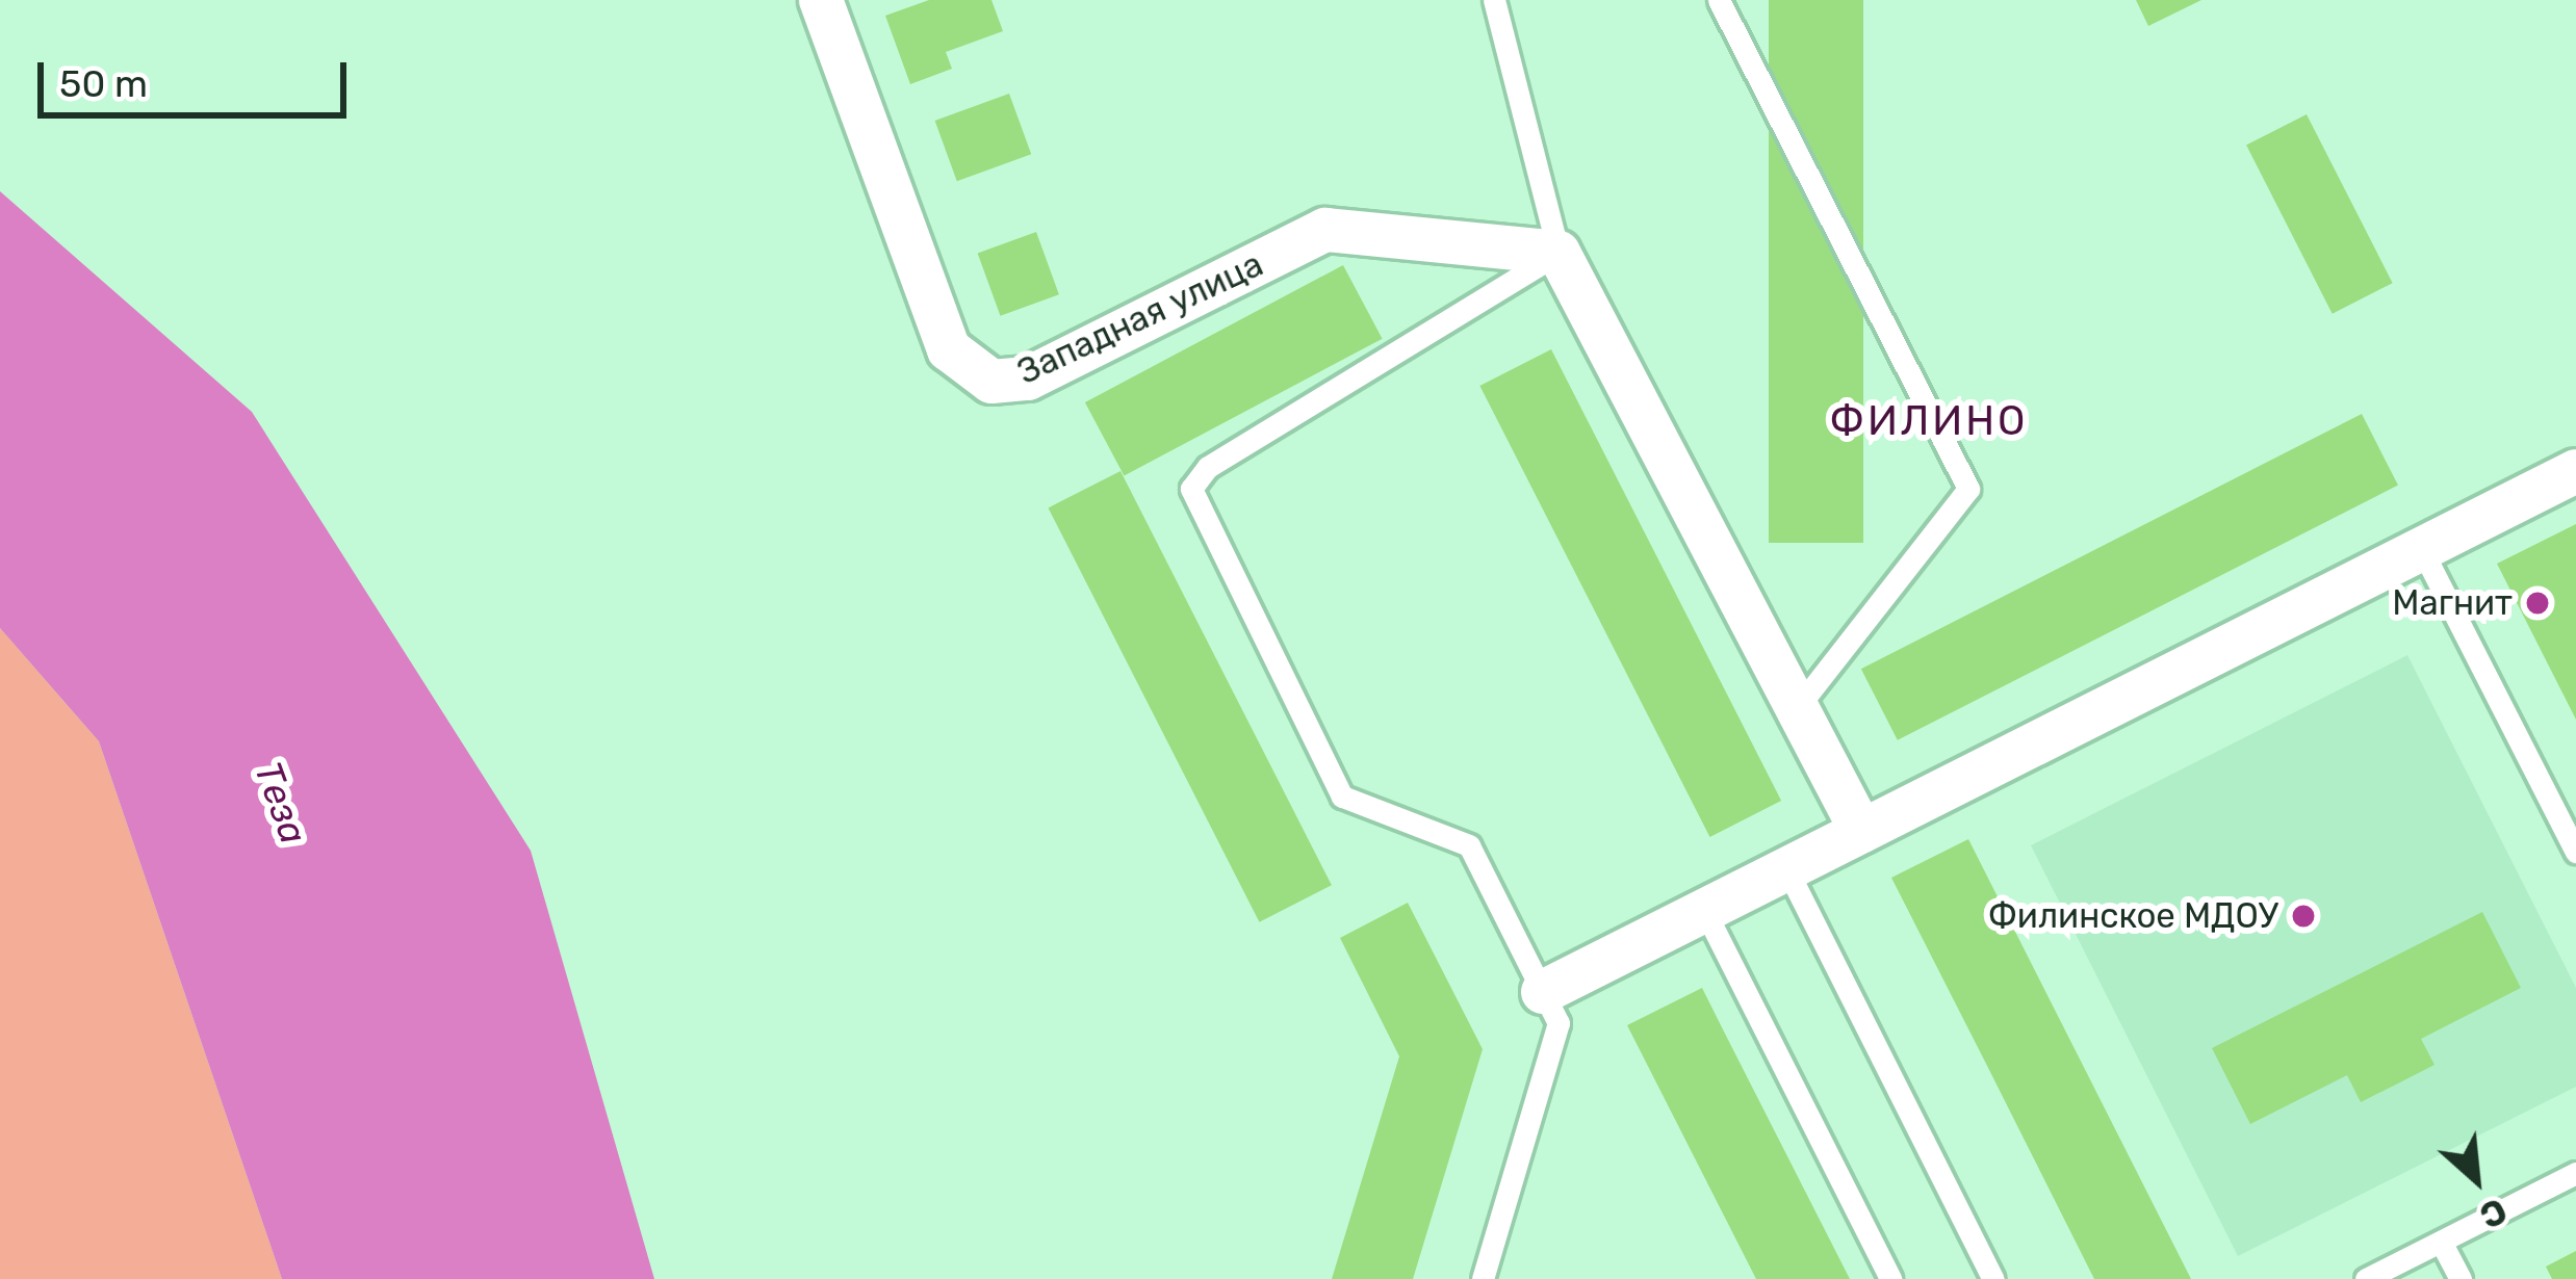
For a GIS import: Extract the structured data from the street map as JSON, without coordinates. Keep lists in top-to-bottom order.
{
  "streets": {
    "street": ["Западная улица"]
  },
  "districts": ["ФИЛИНО"],
  "water": ["Теза"],
  "places": ["Магнит", "Филинское МДОУ"],
  "scale_bar": "50 m",
  "north": "bottom right"
}
